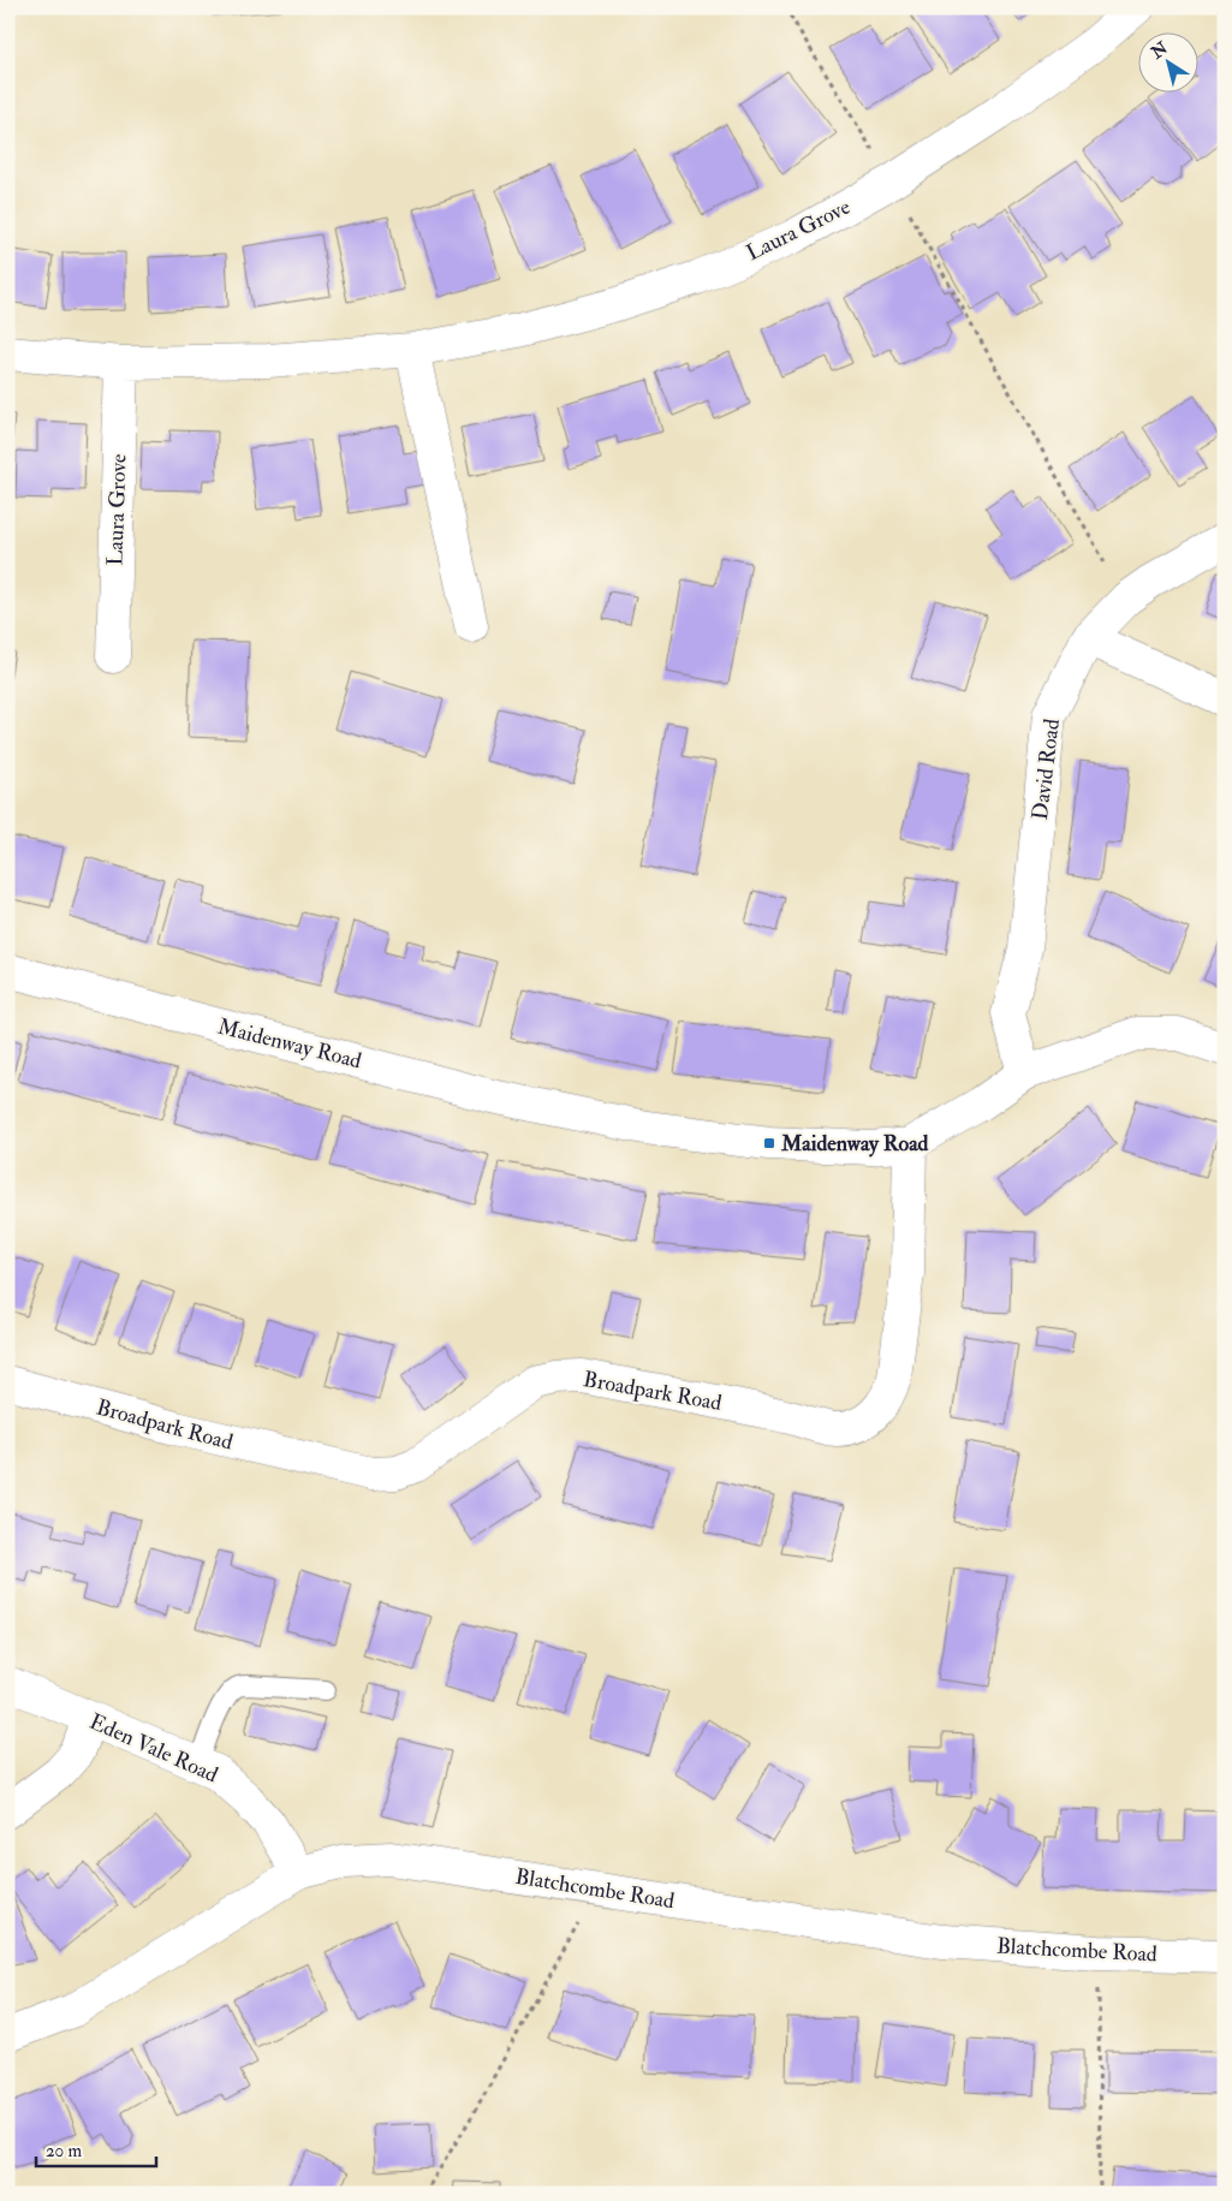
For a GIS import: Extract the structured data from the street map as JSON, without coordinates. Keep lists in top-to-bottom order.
{
  "streets": {
    "street": [
      "Laura Grove",
      "David Road",
      "Maidenway Road",
      "Broadpark Road",
      "Eden Vale Road",
      "Blatchcombe Road"
    ]
  },
  "crossings": [
    ["David Road", "Maidenway Road"],
    ["Maidenway Road", "Broadpark Road"],
    ["Eden Vale Road", "Blatchcombe Road"]
  ],
  "places": {
    "transit": ["Maidenway Road"]
  },
  "scale_bar": "20 m",
  "north": "top left"
}
